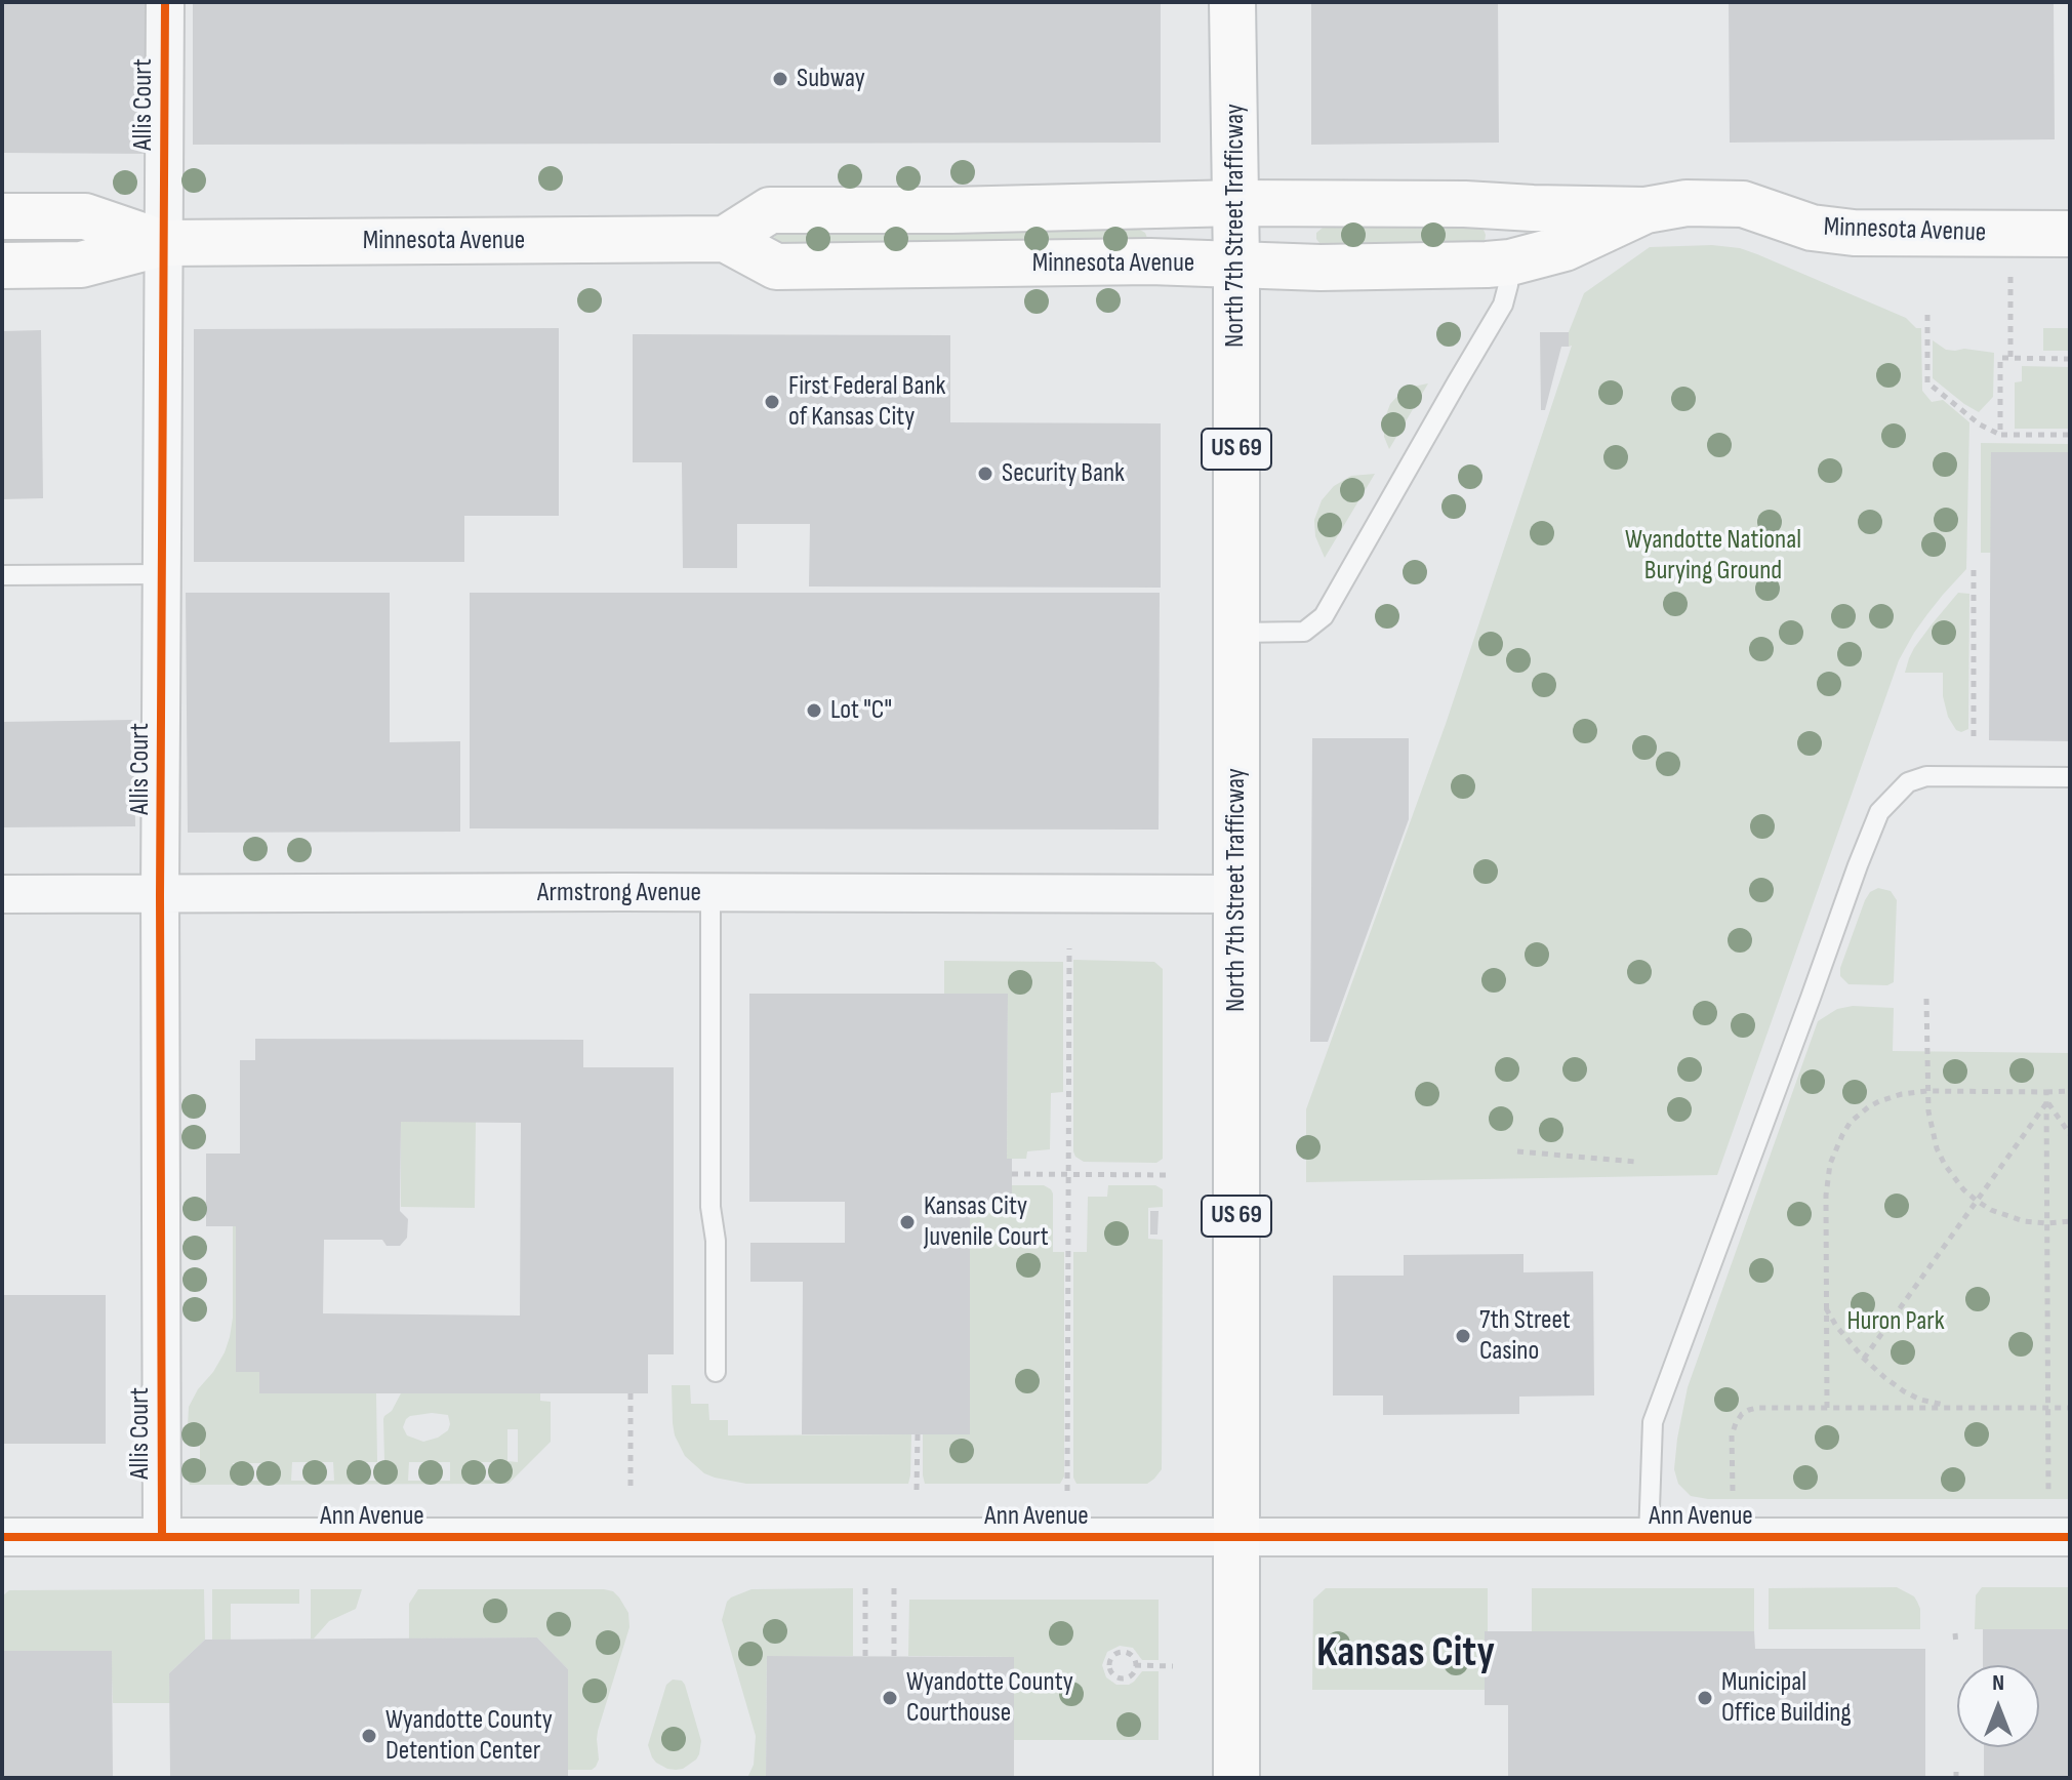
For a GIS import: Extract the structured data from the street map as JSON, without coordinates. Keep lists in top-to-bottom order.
{
  "streets": {
    "main road": ["North 7th Street Trafficway", "Minnesota Avenue", "US 69"],
    "street": ["Allis Court", "Armstrong Avenue", "Ann Avenue"]
  },
  "crossings": [
    ["Allis Court", "Minnesota Avenue"],
    ["Allis Court", "Armstrong Avenue"],
    ["Allis Court", "Ann Avenue"],
    ["North 7th Street Trafficway", "Minnesota Avenue"],
    ["North 7th Street Trafficway", "Armstrong Avenue"],
    ["North 7th Street Trafficway", "Ann Avenue"]
  ],
  "districts": ["Kansas City"],
  "parks": ["Wyandotte National Burying Ground", "Huron Park"],
  "places": [
    "Subway",
    "First Federal Bank of Kansas City",
    "Security Bank",
    "Lot \"C\"",
    "Kansas City Juvenile Court",
    "7th Street Casino",
    "Wyandotte County Courthouse",
    "Municipal Office Building",
    "Wyandotte County Detention Center"
  ],
  "north": "top"
}
